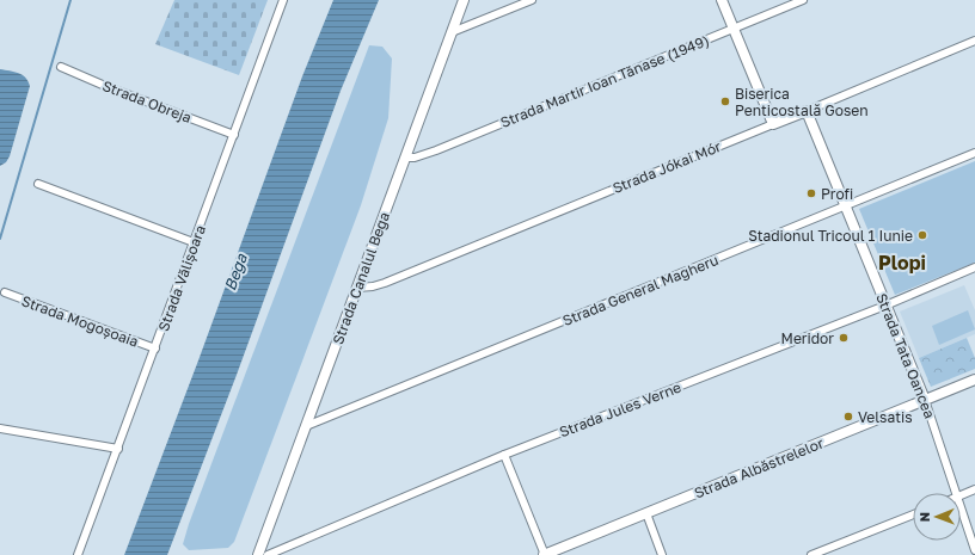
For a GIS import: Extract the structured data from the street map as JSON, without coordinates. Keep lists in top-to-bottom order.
{
  "streets": {
    "street": [
      "Strada Martir Ioan Tănase (1949)",
      "Strada Obreja",
      "Strada Jókai Mór",
      "Strada Vălișoara",
      "Strada Canalul Bega",
      "Strada General Magheru",
      "Strada Mogoșoaia",
      "Strada Tata Oancea",
      "Strada Jules Verne",
      "Strada Albăstrelelor"
    ]
  },
  "crossings": [
    ["Strada Martir Ioan Tănase (1949)", "Strada Canalul Bega"],
    ["Strada Obreja", "Strada Vălișoara"],
    ["Strada Jókai Mór", "Strada Canalul Bega"],
    ["Strada Jókai Mór", "Strada Tata Oancea"],
    ["Strada Vălișoara", "Strada Mogoșoaia"],
    ["Strada Canalul Bega", "Strada General Magheru"],
    ["Strada General Magheru", "Strada Tata Oancea"],
    ["Strada Tata Oancea", "Strada Jules Verne"],
    ["Strada Tata Oancea", "Strada Albăstrelelor"]
  ],
  "districts": ["Plopi"],
  "water": ["Bega"],
  "places": [
    "Biserica Penticostală Gosen",
    "Profi",
    "Stadionul Tricoul 1 Iunie",
    "Meridor",
    "Velsatis"
  ],
  "north": "left"
}
